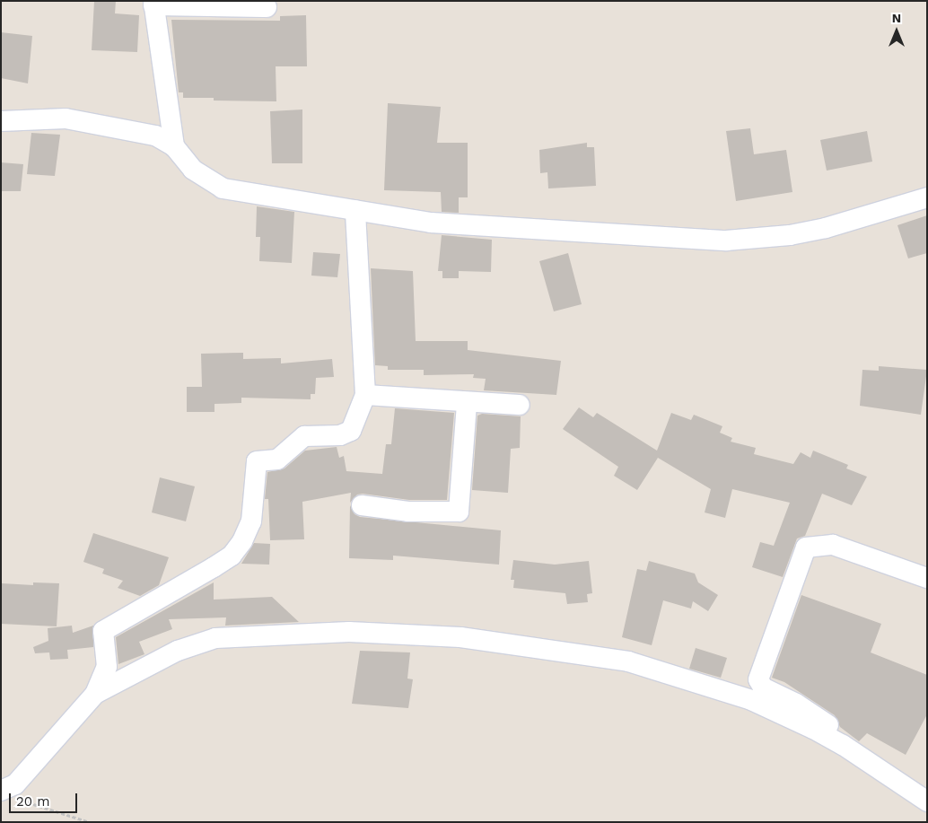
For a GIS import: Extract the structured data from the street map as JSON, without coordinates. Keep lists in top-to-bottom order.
{
  "scale_bar": "20 m",
  "north": "top"
}
